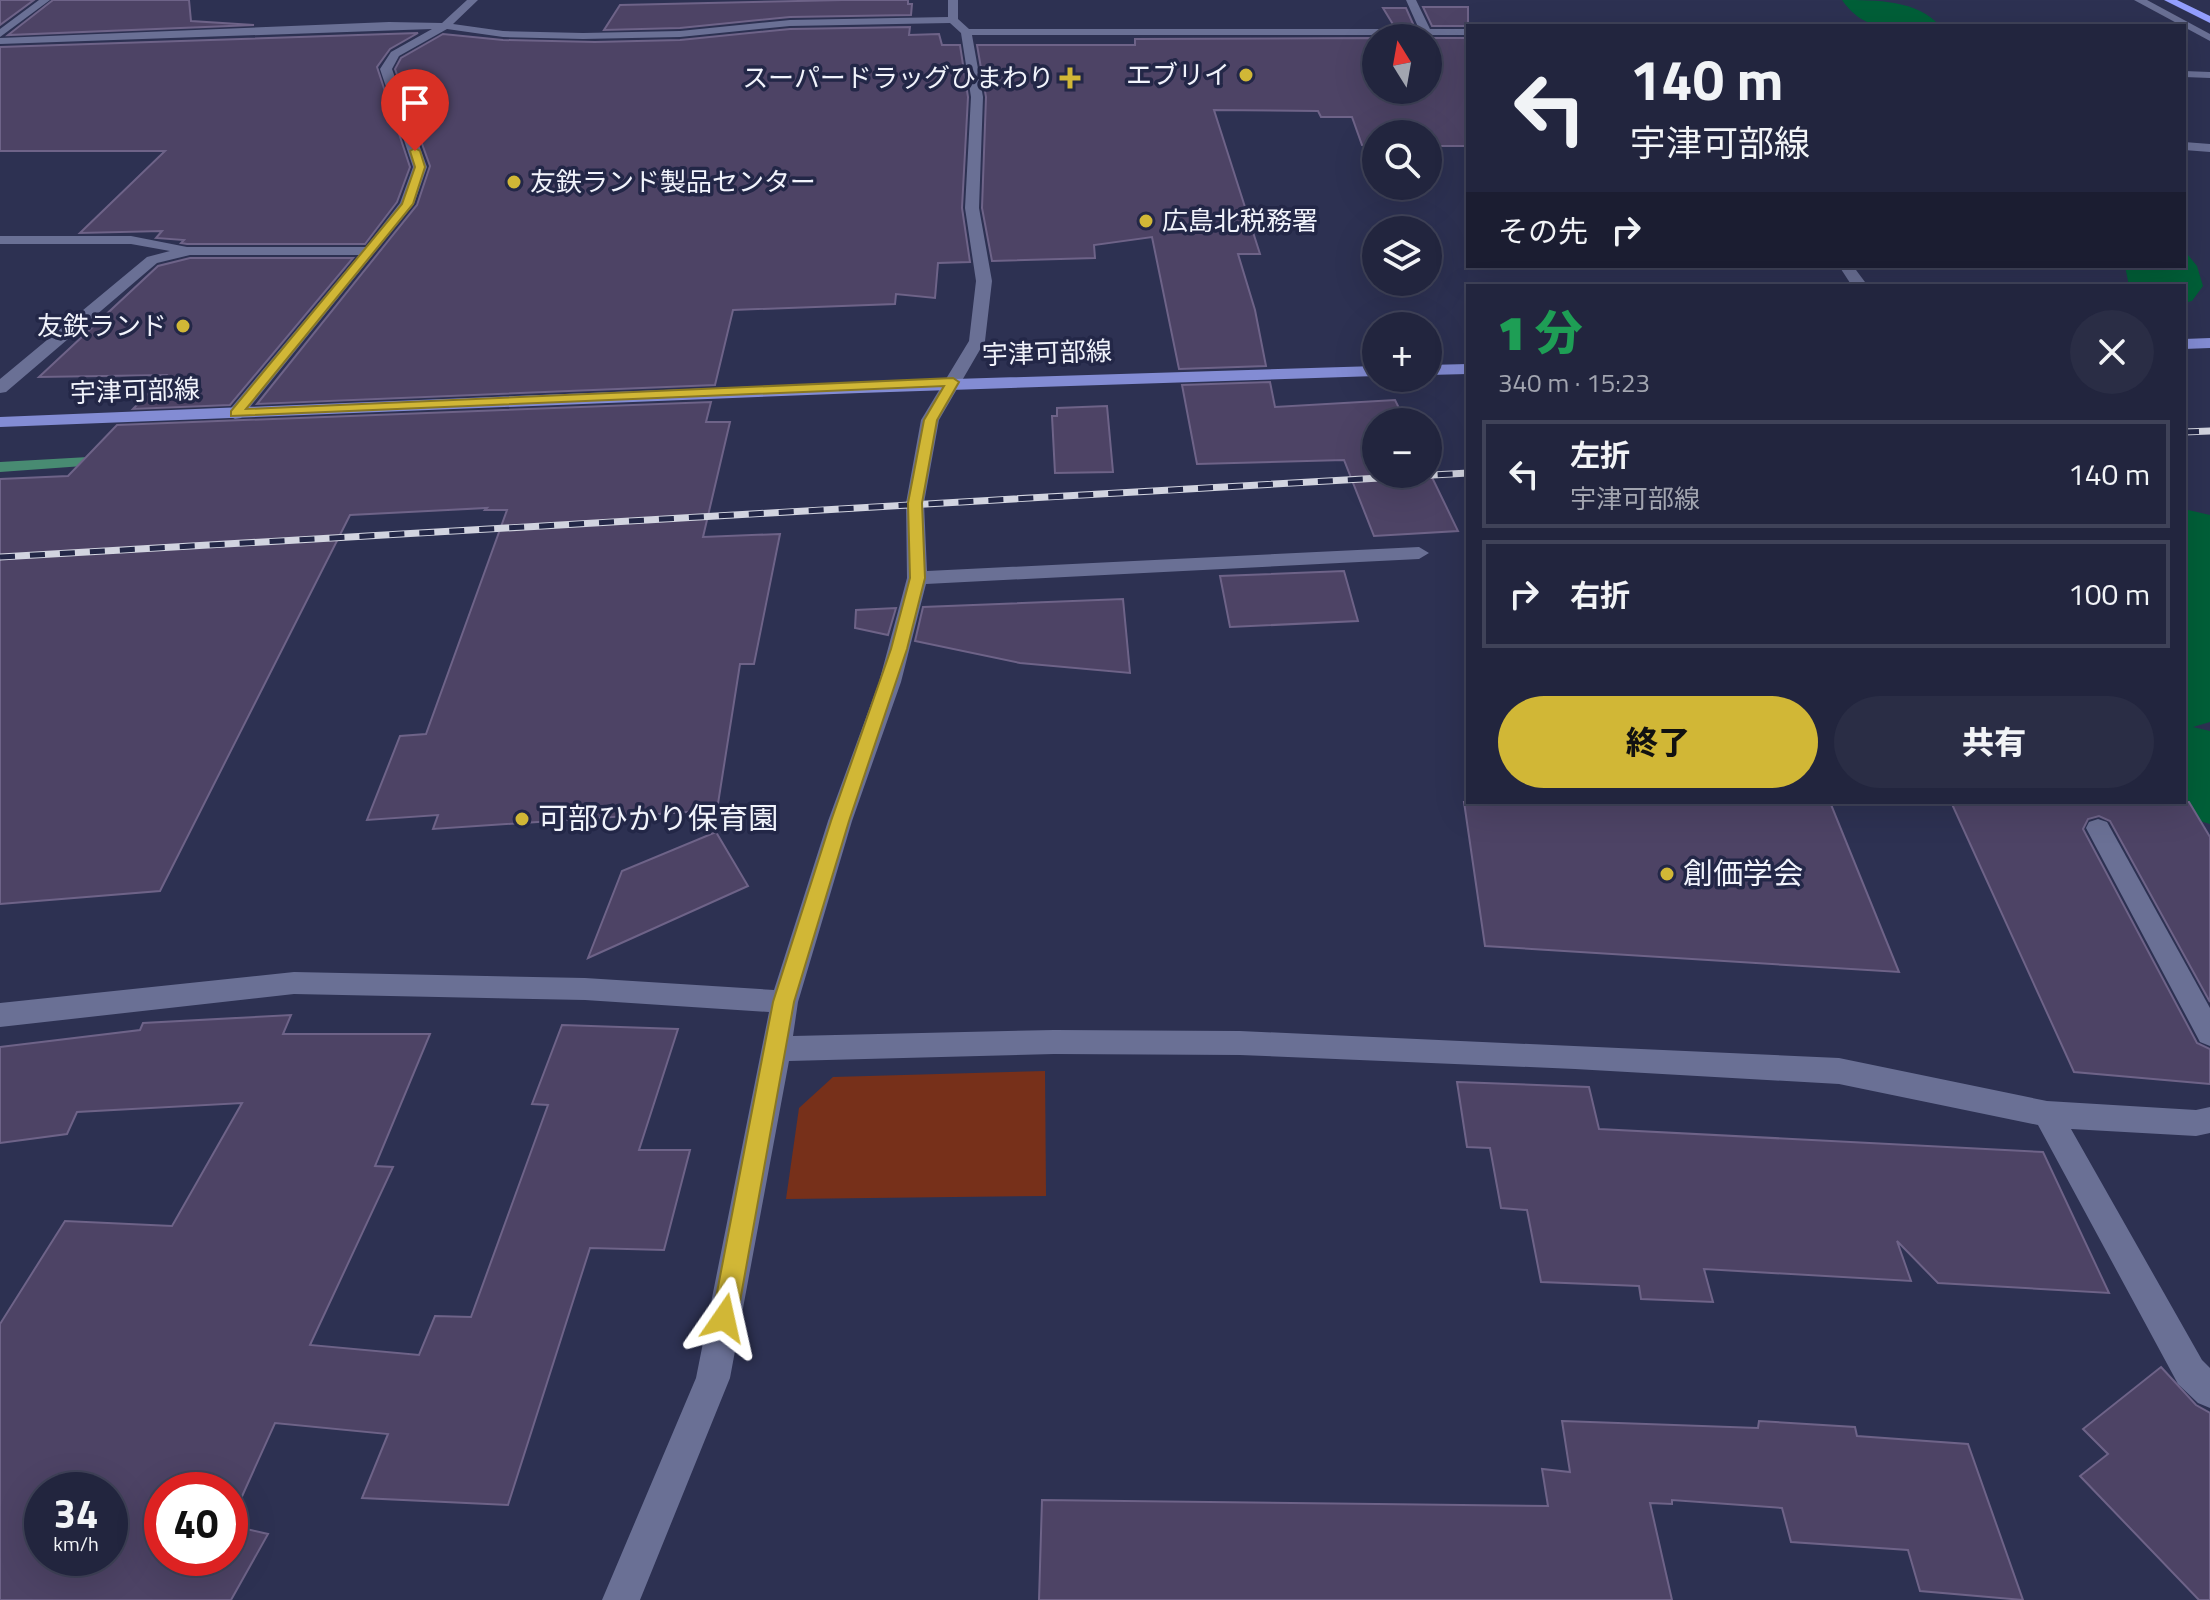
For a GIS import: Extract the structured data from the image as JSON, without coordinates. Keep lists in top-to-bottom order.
{
  "streets": {
    "main road": ["宇津可部線"]
  },
  "places": {
    "other": [
      "エブリイ",
      "友鉄ランド製品センター",
      "広島北税務署",
      "友鉄ランド",
      "可部ひかり保育園",
      "創価学会"
    ],
    "health": ["スーパードラッグひまわり"]
  },
  "north": "top",
  "page": {
    "map_buttons": ["+", "−"],
    "turn": ["140 m", "宇津可部線"],
    "then": "その先",
    "heading": ["1 分", "340 m · 15:23"],
    "list": [
      {
        "name": "左折",
        "note": "宇津可部線",
        "value": "140 m"
      },
      {
        "name": "右折",
        "value": "100 m"
      }
    ],
    "buttons": ["終了", "共有"],
    "speed": "34 km/h",
    "limit": "40"
  }
}
